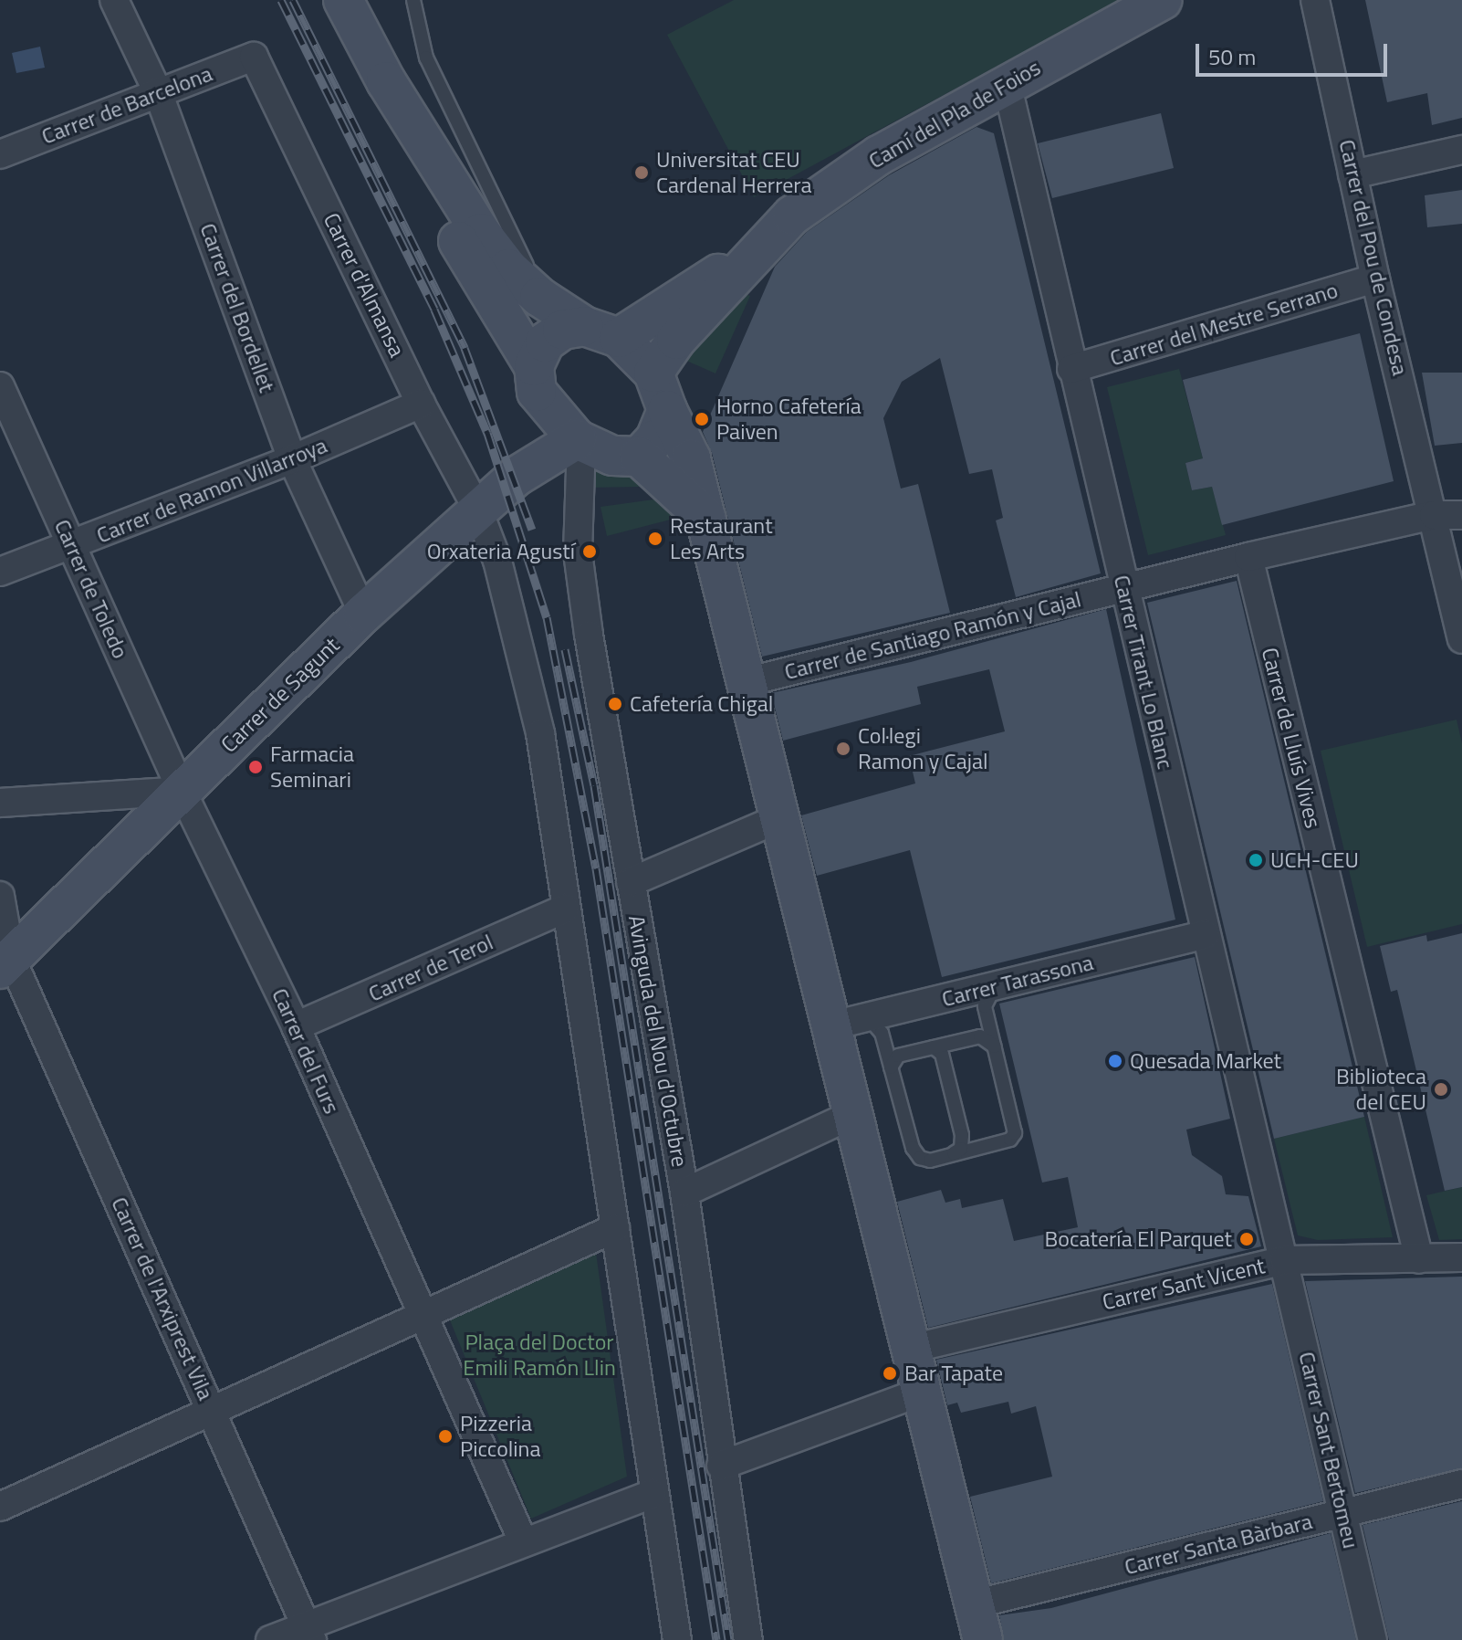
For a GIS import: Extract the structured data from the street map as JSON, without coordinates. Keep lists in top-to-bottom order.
{
  "streets": {
    "street": [
      "Carrer de Barcelona",
      "Camí del Pla de Foios",
      "Carrer del Pou de Condesa",
      "Carrer d'Almansa",
      "Carrer del Bordellet",
      "Carrer del Mestre Serrano",
      "Carrer de Ramon Villarroya",
      "Carrer de Toledo",
      "Carrer de Santiago Ramón y Cajal",
      "Carrer Tirant Lo Blanc",
      "Carrer de Sagunt",
      "Carrer de Lluís Vives",
      "Carrer de Terol",
      "Carrer Tarassona",
      "Avinguda del Nou d'Octubre",
      "Carrer del Furs",
      "Carrer Sant Vicent",
      "Carrer de l'Arxiprest Vila",
      "Carrer Sant Bertomeu",
      "Carrer Santa Bàrbara"
    ]
  },
  "crossings": [
    ["Carrer de Barcelona", "Carrer d'Almansa"],
    ["Carrer de Barcelona", "Carrer del Bordellet"],
    ["Camí del Pla de Foios", "Carrer Tirant Lo Blanc"],
    ["Camí del Pla de Foios", "Carrer de Sagunt"],
    ["Camí del Pla de Foios", "Avinguda del Nou d'Octubre"],
    ["Carrer del Pou de Condesa", "Carrer del Mestre Serrano"],
    ["Carrer del Pou de Condesa", "Carrer de Santiago Ramón y Cajal"],
    ["Carrer d'Almansa", "Carrer de Ramon Villarroya"],
    ["Carrer d'Almansa", "Carrer de Sagunt"],
    ["Carrer del Bordellet", "Carrer de Ramon Villarroya"],
    ["Carrer del Bordellet", "Carrer de Sagunt"],
    ["Carrer del Mestre Serrano", "Carrer Tirant Lo Blanc"],
    ["Carrer de Ramon Villarroya", "Carrer de Toledo"],
    ["Carrer de Toledo", "Carrer de Sagunt"],
    ["Carrer de Toledo", "Carrer del Furs"],
    ["Carrer de Santiago Ramón y Cajal", "Carrer Tirant Lo Blanc"],
    ["Carrer de Santiago Ramón y Cajal", "Carrer de Lluís Vives"],
    ["Carrer Tirant Lo Blanc", "Carrer Tarassona"],
    ["Carrer Tirant Lo Blanc", "Carrer Sant Vicent"],
    ["Carrer Tirant Lo Blanc", "Carrer Sant Bertomeu"],
    ["Carrer de Sagunt", "Avinguda del Nou d'Octubre"],
    ["Carrer de Sagunt", "Carrer del Furs"],
    ["Carrer de Sagunt", "Carrer de l'Arxiprest Vila"],
    ["Carrer de Lluís Vives", "Carrer Sant Vicent"],
    ["Carrer de Terol", "Carrer del Furs"],
    ["Carrer Sant Vicent", "Carrer Sant Bertomeu"],
    ["Carrer Sant Bertomeu", "Carrer Santa Bàrbara"]
  ],
  "parks": ["Plaça del Doctor Emili Ramón Llin"],
  "places": [
    "Universitat CEU Cardenal Herrera",
    "Horno Cafetería Paiven",
    "Restaurant Les Arts",
    "Orxateria Agustí",
    "Cafetería Chigal",
    "Col·legi Ramon y Cajal",
    "Farmacia Seminari",
    "UCH-CEU",
    "Quesada Market",
    "Biblioteca del CEU",
    "Bocatería El Parquet",
    "Bar Tapate",
    "Pizzeria Piccolina"
  ],
  "scale_bar": "50 m"
}
